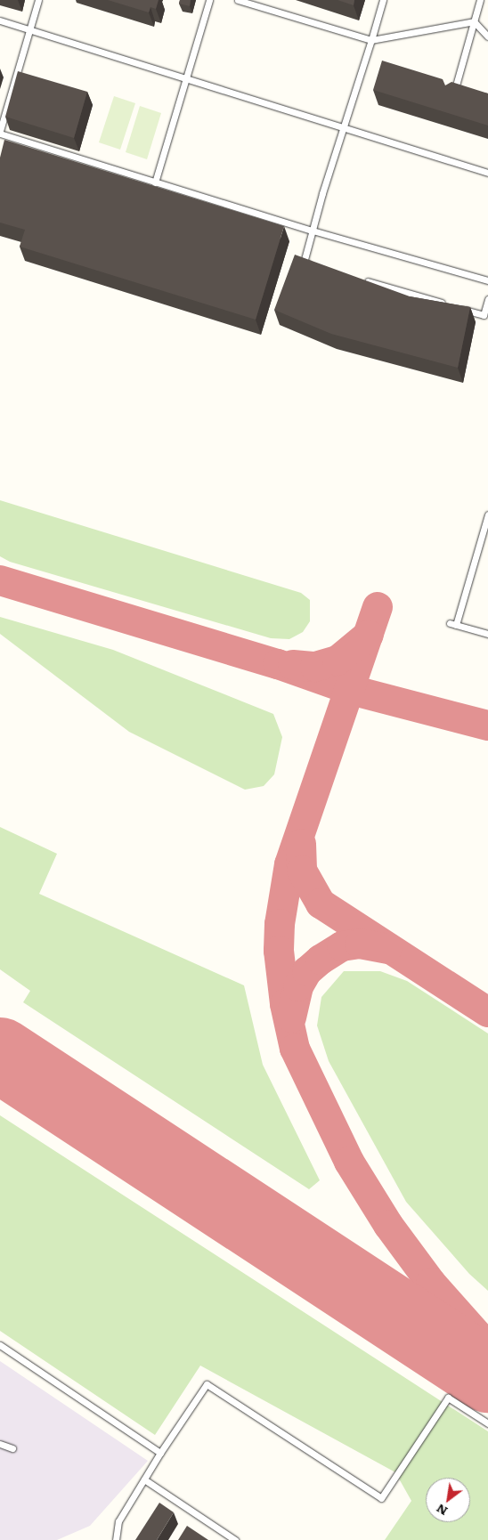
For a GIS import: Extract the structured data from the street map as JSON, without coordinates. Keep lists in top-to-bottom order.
{
  "north": "bottom left"
}
